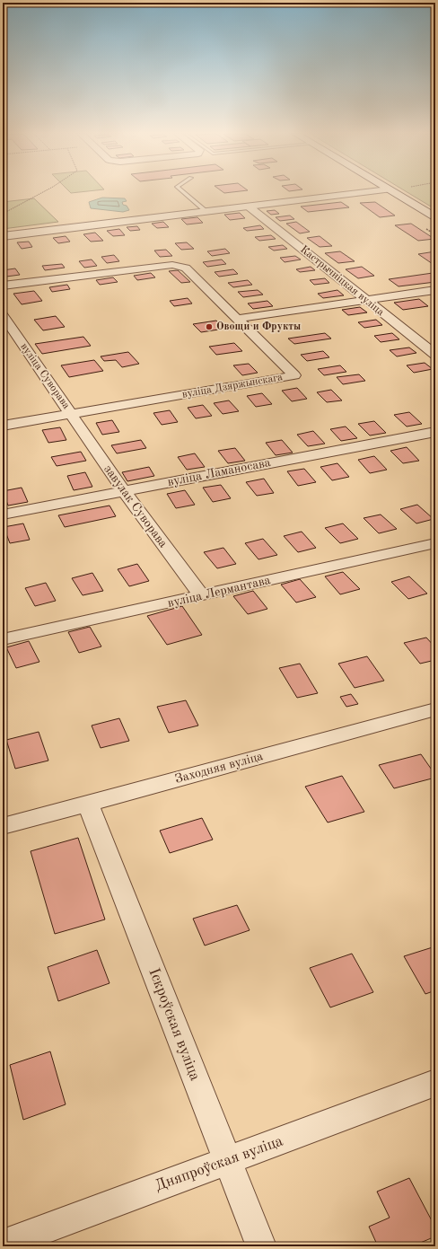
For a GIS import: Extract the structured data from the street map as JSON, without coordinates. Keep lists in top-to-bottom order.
{
  "streets": {
    "street": [
      "Кастрычніцкая вуліца",
      "вуліца Суворава",
      "вуліца Дзяржынскага",
      "вуліца Ламаносава",
      "завулак Суворава",
      "вуліца Лермантава",
      "Заходняя вуліца",
      "Іскроўская вуліца",
      "Дняпроўская вуліца"
    ]
  },
  "crossings": [
    ["вуліца Суворава", "вуліца Дзяржынскага"],
    ["вуліца Суворава", "завулак Суворава"],
    ["вуліца Дзяржынскага", "завулак Суворава"],
    ["вуліца Ламаносава", "завулак Суворава"],
    ["завулак Суворава", "вуліца Лермантава"],
    ["Заходняя вуліца", "Іскроўская вуліца"],
    ["Іскроўская вуліца", "Дняпроўская вуліца"]
  ],
  "places": ["Овощи и Фрукты"]
}
